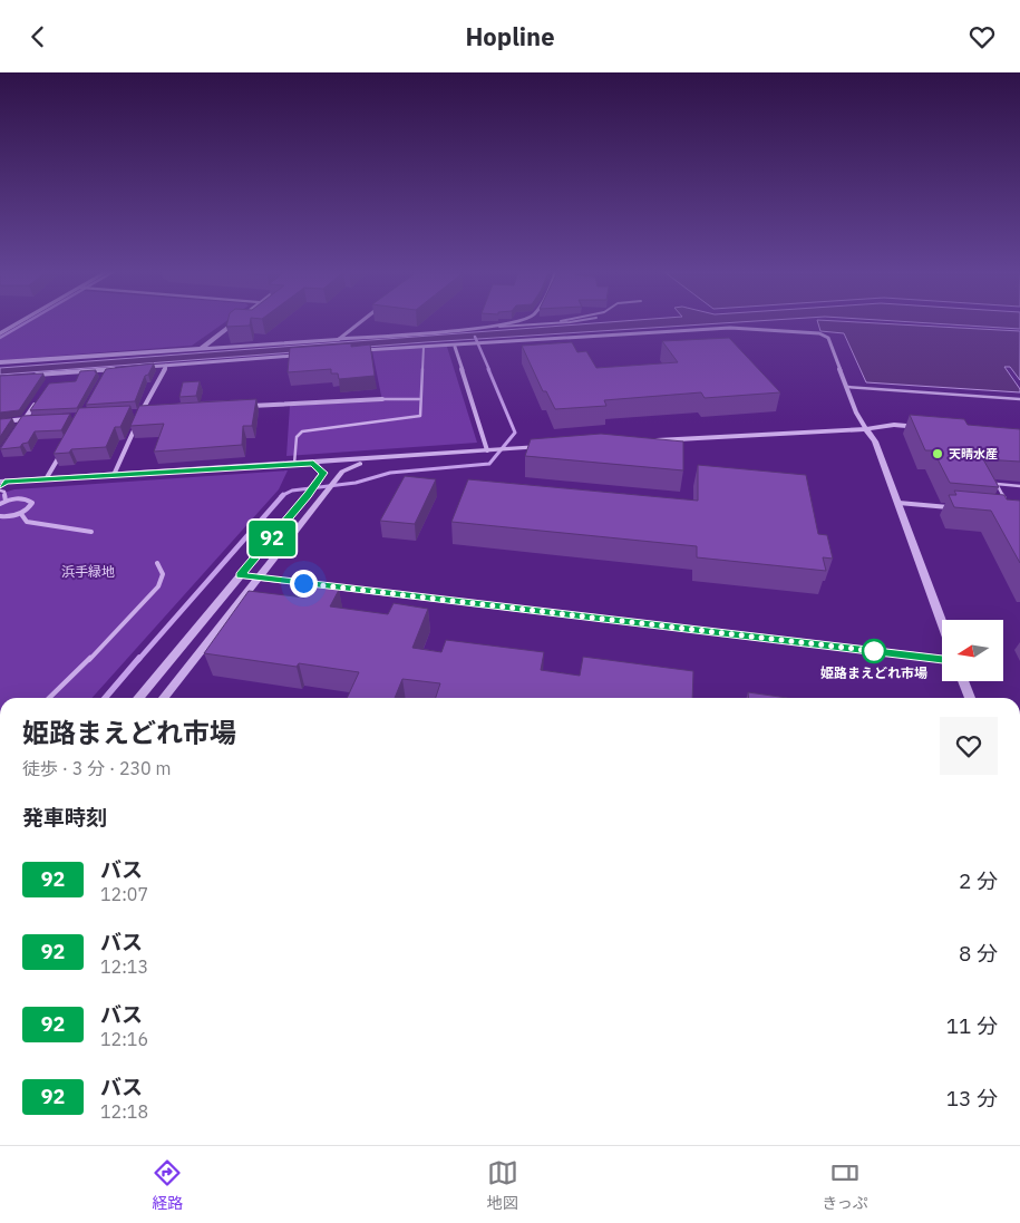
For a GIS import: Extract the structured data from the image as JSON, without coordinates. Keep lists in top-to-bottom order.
{
  "parks": ["浜手緑地"],
  "places": ["天晴水産", "姫路まえどれ市場"],
  "lines": ["bus line 92"],
  "north": "left",
  "page": {
    "header": "Hopline",
    "on_map": "92",
    "heading": [
      ["姫路まえどれ市場", "徒歩 · 3 分 · 230 m"],
      "発車時刻"
    ],
    "list": [
      {
        "mark": "92",
        "name": "バス",
        "note": "12:07",
        "value": "2 分"
      },
      {
        "mark": "92",
        "name": "バス",
        "note": "12:13",
        "value": "8 分"
      },
      {
        "mark": "92",
        "name": "バス",
        "note": "12:16",
        "value": "11 分"
      },
      {
        "mark": "92",
        "name": "バス",
        "note": "12:18",
        "value": "13 分"
      }
    ],
    "tabs": ["経路", "地図", "きっぷ"]
  }
}
